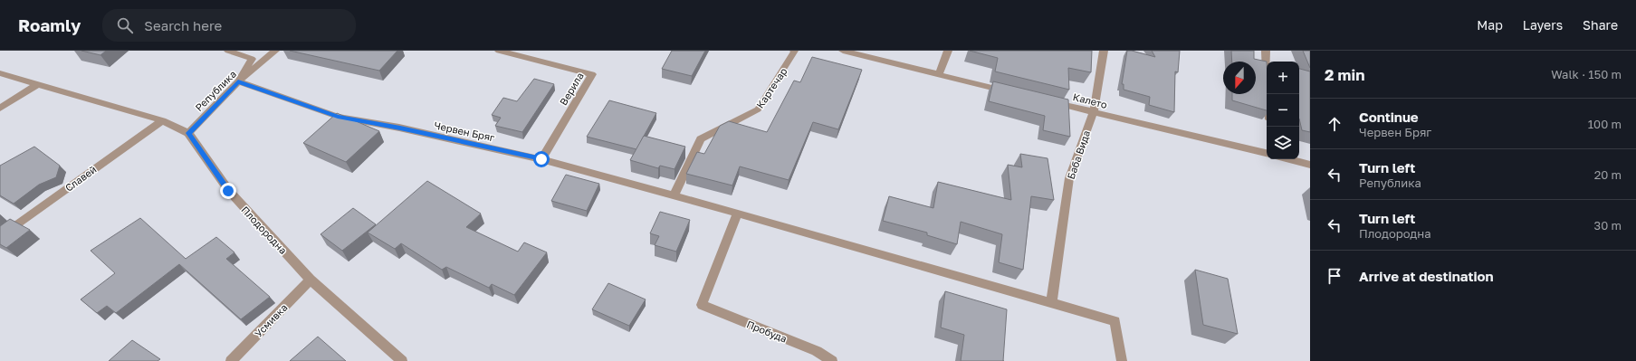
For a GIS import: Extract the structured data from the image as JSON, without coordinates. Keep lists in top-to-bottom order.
{
  "streets": {
    "street": [
      "Картечар",
      "Верила",
      "Република",
      "Калето",
      "Червен Бряг",
      "Баба Вида",
      "Славей",
      "Плодородна",
      "Усмивка",
      "Пробуда"
    ]
  },
  "crossings": [
    ["Картечар", "Червен Бряг"],
    ["Верила", "Червен Бряг"],
    ["Република", "Червен Бряг"],
    ["Република", "Плодородна"],
    ["Калето", "Баба Вида"],
    ["Червен Бряг", "Баба Вида"],
    ["Червен Бряг", "Пробуда"],
    ["Славей", "Плодородна"],
    ["Плодородна", "Усмивка"]
  ],
  "north": "bottom",
  "page": {
    "header": "Roamly",
    "search": "Search here",
    "nav": ["Map", "Layers", "Share"],
    "heading": ["2 min", "Walk · 150 m"],
    "map_buttons": ["+", "−"],
    "list": [
      ["Continue", "Червен Бряг", "100 m"],
      ["Turn left", "Република", "20 m"],
      ["Turn left", "Плодородна", "30 m"],
      "Arrive at destination"
    ]
  }
}
